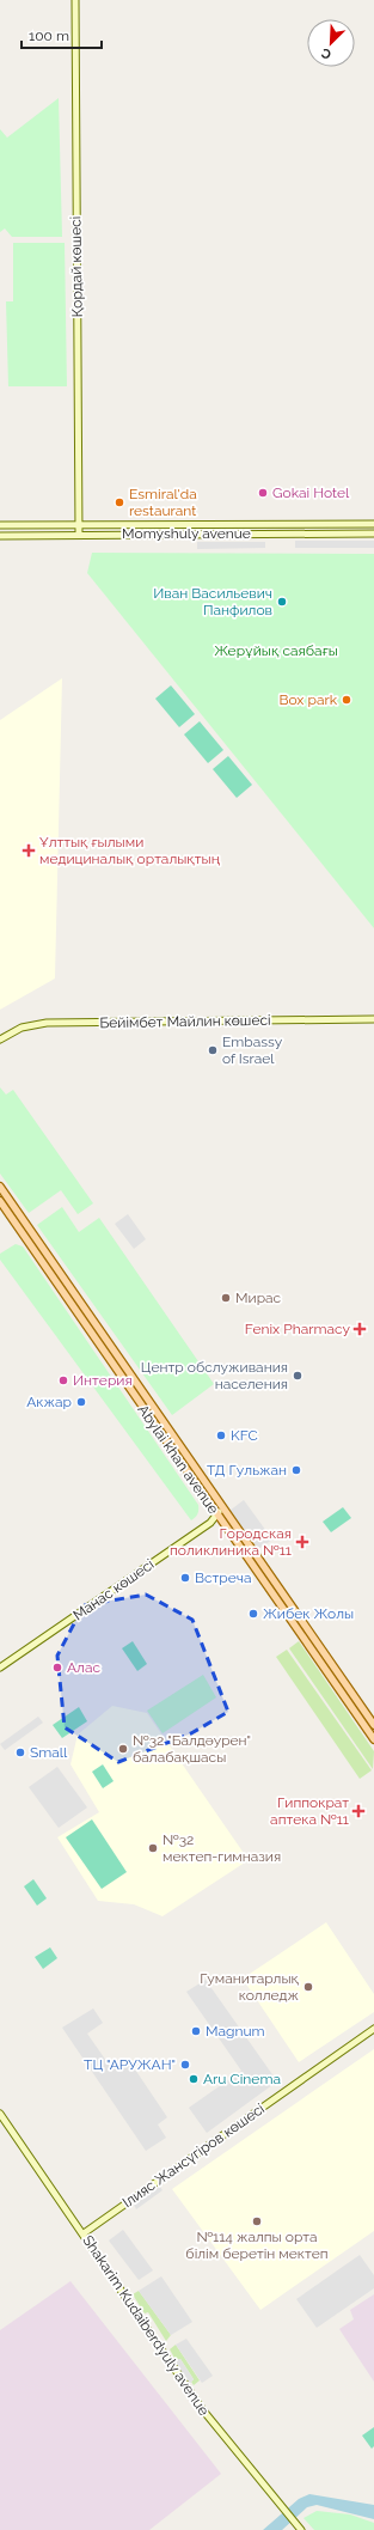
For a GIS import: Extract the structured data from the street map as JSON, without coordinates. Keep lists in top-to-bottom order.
{
  "streets": {
    "main road": ["Abylai khan avenue"],
    "street": [
      "Қордай көшесі",
      "Momyshuly avenue",
      "Бейімбет Майлин көшесі",
      "Манас көшесі",
      "Ілияс Жансүгіров көшесі",
      "Shakarim Kudaiberdyuly avenue"
    ]
  },
  "crossings": [
    ["Қордай көшесі", "Momyshuly avenue"],
    ["Abylai khan avenue", "Манас көшесі"],
    ["Ілияс Жансүгіров көшесі", "Shakarim Kudaiberdyuly avenue"]
  ],
  "parks": ["Жерұйық саябағы"],
  "places": {
    "other": [
      "Gokai Hotel",
      "Esmiral'da restaurant",
      "Иван Васильевич Панфилов",
      "Box park",
      "Embassy of Israel",
      "Мирас",
      "Центр обслуживания населения",
      "Интерия",
      "Акжар",
      "KFC",
      "ТД Гульжан",
      "Встреча",
      "Жибек Жолы",
      "Алас",
      "№32 \"Балдәурен\" балабақшасы",
      "Small",
      "№32 мектеп-гимназия",
      "Гуманитарлық колледж",
      "Magnum",
      "ТЦ \"АРУЖАН\"",
      "Aru Cinema",
      "№114 жалпы орта білім беретін мектеп"
    ],
    "health": [
      "Ұлттық ғылыми медициналық орталықтың",
      "Fenix Pharmacy",
      "Городская поликлиника №11",
      "Гиппократ аптека №11"
    ]
  },
  "scale_bar": "100 m",
  "north": "bottom left"
}
